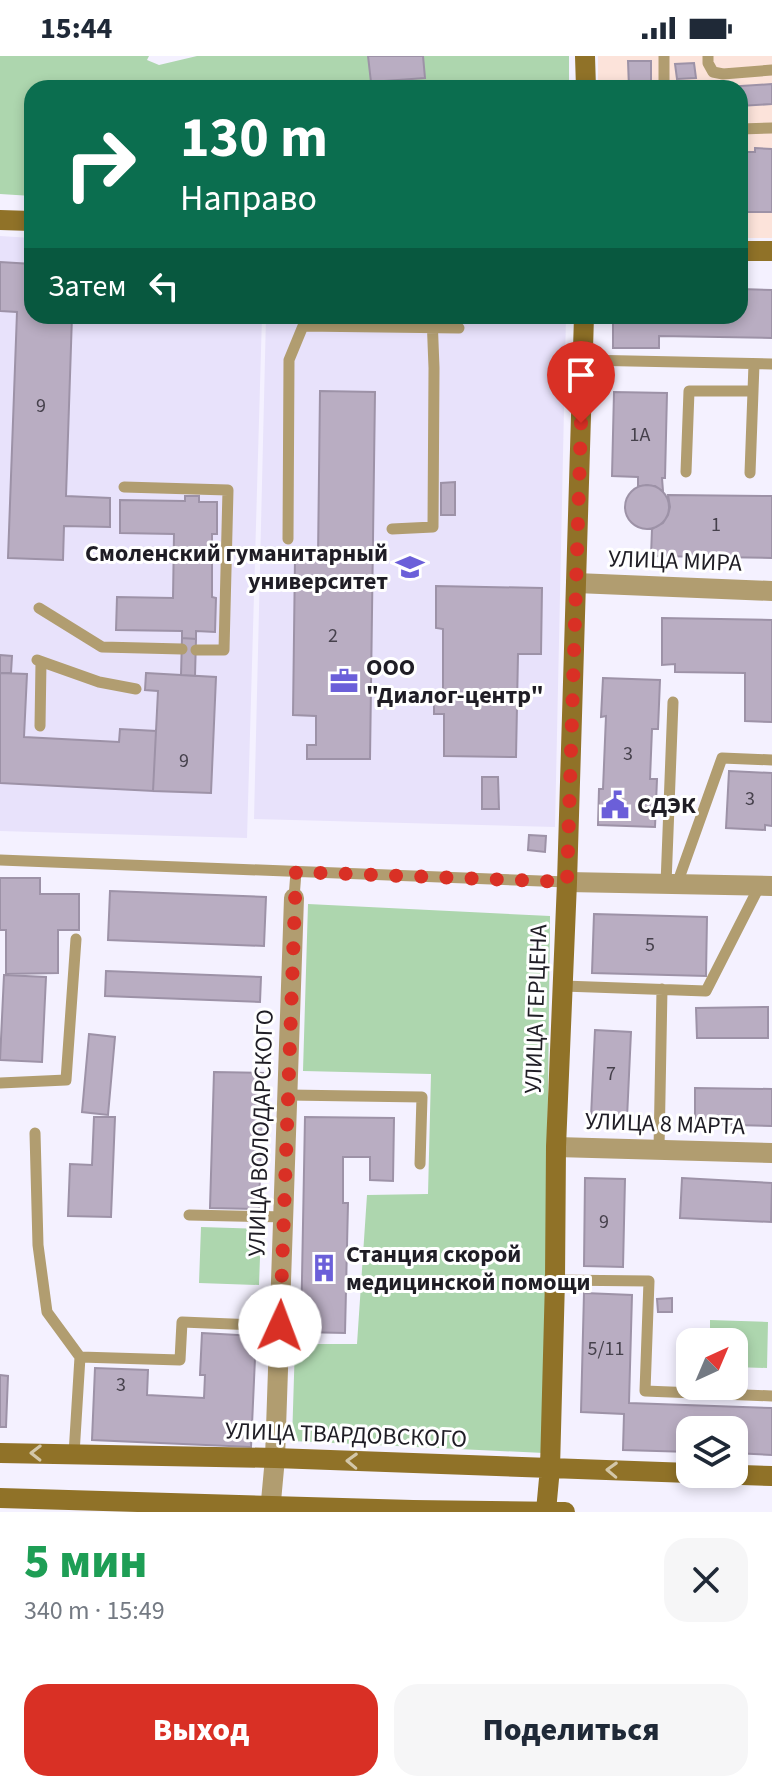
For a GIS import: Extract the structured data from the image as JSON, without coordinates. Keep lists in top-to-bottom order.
{
  "streets": {
    "street": [
      "УЛИЦА МИРА",
      "УЛИЦА ГЕРЦЕНА",
      "УЛИЦА 8 МАРТА",
      "УЛИЦА ВОЛОДАРСКОГО",
      "УЛИЦА ТВАРДОВСКОГО"
    ]
  },
  "crossings": [
    ["УЛИЦА МИРА", "УЛИЦА ГЕРЦЕНА"],
    ["УЛИЦА ГЕРЦЕНА", "УЛИЦА 8 МАРТА"],
    ["УЛИЦА ГЕРЦЕНА", "УЛИЦА ТВАРДОВСКОГО"],
    ["УЛИЦА ВОЛОДАРСКОГО", "УЛИЦА ТВАРДОВСКОГО"]
  ],
  "places": {
    "school or university": ["Смоленский гуманитарный университет"],
    "office": ["ООО \"Диалог-центр\""],
    "public building": ["СДЭК"],
    "building": ["Станция скорой медицинской помощи"]
  },
  "house_numbers": [
    "9",
    "1А",
    "1",
    "2",
    "3",
    "9",
    "3",
    "5",
    "7",
    "9",
    "5/11",
    "3"
  ],
  "north": "top right",
  "page": {
    "status": "15:44",
    "turn": ["130 m", "Направо"],
    "then": "Затем",
    "heading": ["5 мин", "340 m · 15:49"],
    "buttons": ["Выход", "Поделиться"]
  }
}
